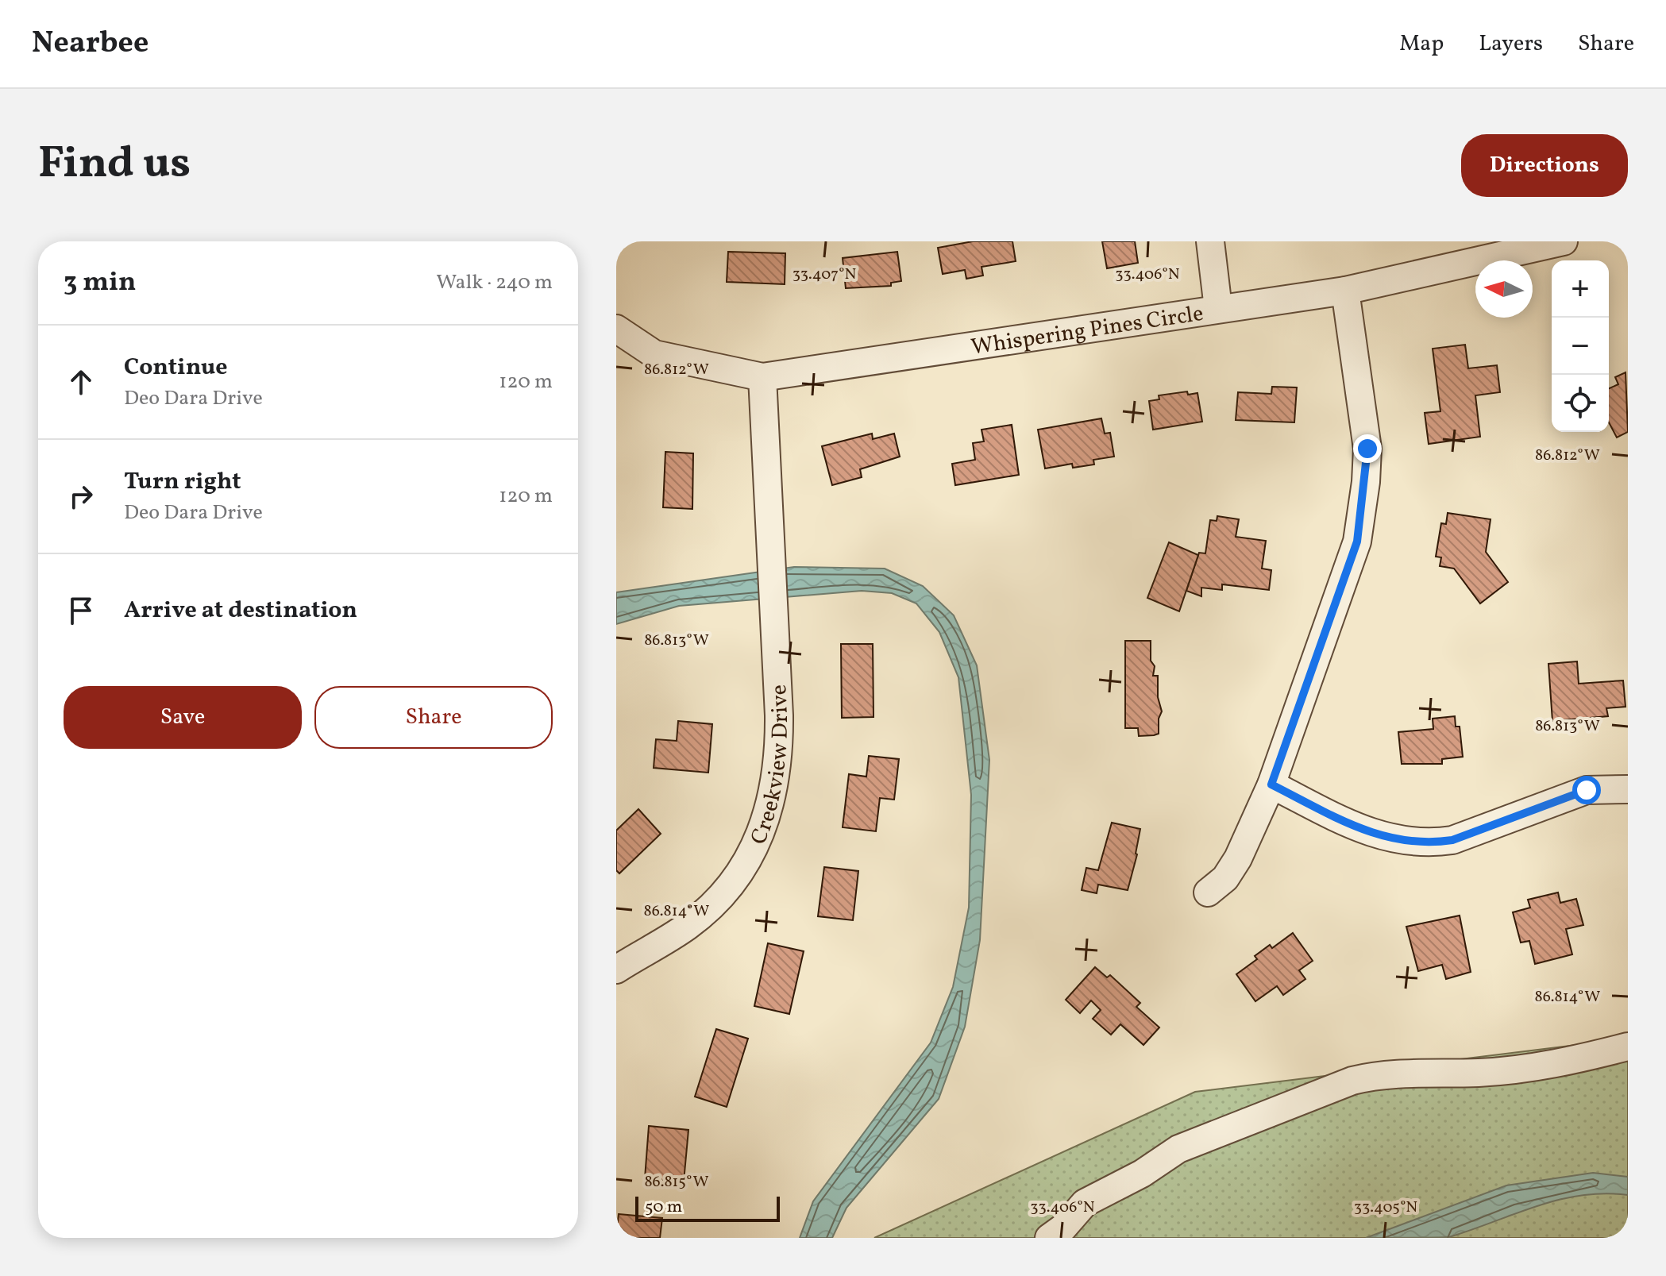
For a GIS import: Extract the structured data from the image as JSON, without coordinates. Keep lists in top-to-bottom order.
{
  "streets": {
    "street": ["Whispering Pines Circle", "Creekview Drive"]
  },
  "crossings": [
    ["Whispering Pines Circle", "Creekview Drive"]
  ],
  "scale_bar": "50 m",
  "north": "left",
  "page": {
    "header": "Nearbee",
    "nav": ["Map", "Layers", "Share"],
    "title": "Find us",
    "buttons": [
      "Directions",
      ["Save", "Share"]
    ],
    "heading": ["3 min", "Walk · 240 m"],
    "map_buttons": ["+", "−"],
    "list": [
      ["Continue", "Deo Dara Drive", "120 m"],
      ["Turn right", "Deo Dara Drive", "120 m"],
      "Arrive at destination"
    ],
    "scale": "50 m"
  },
  "coordinates": [
    "33.407°N",
    "33.406°N",
    "86.812°W",
    "86.813°W",
    "86.814°W",
    "86.815°W",
    "33.405°N"
  ]
}
